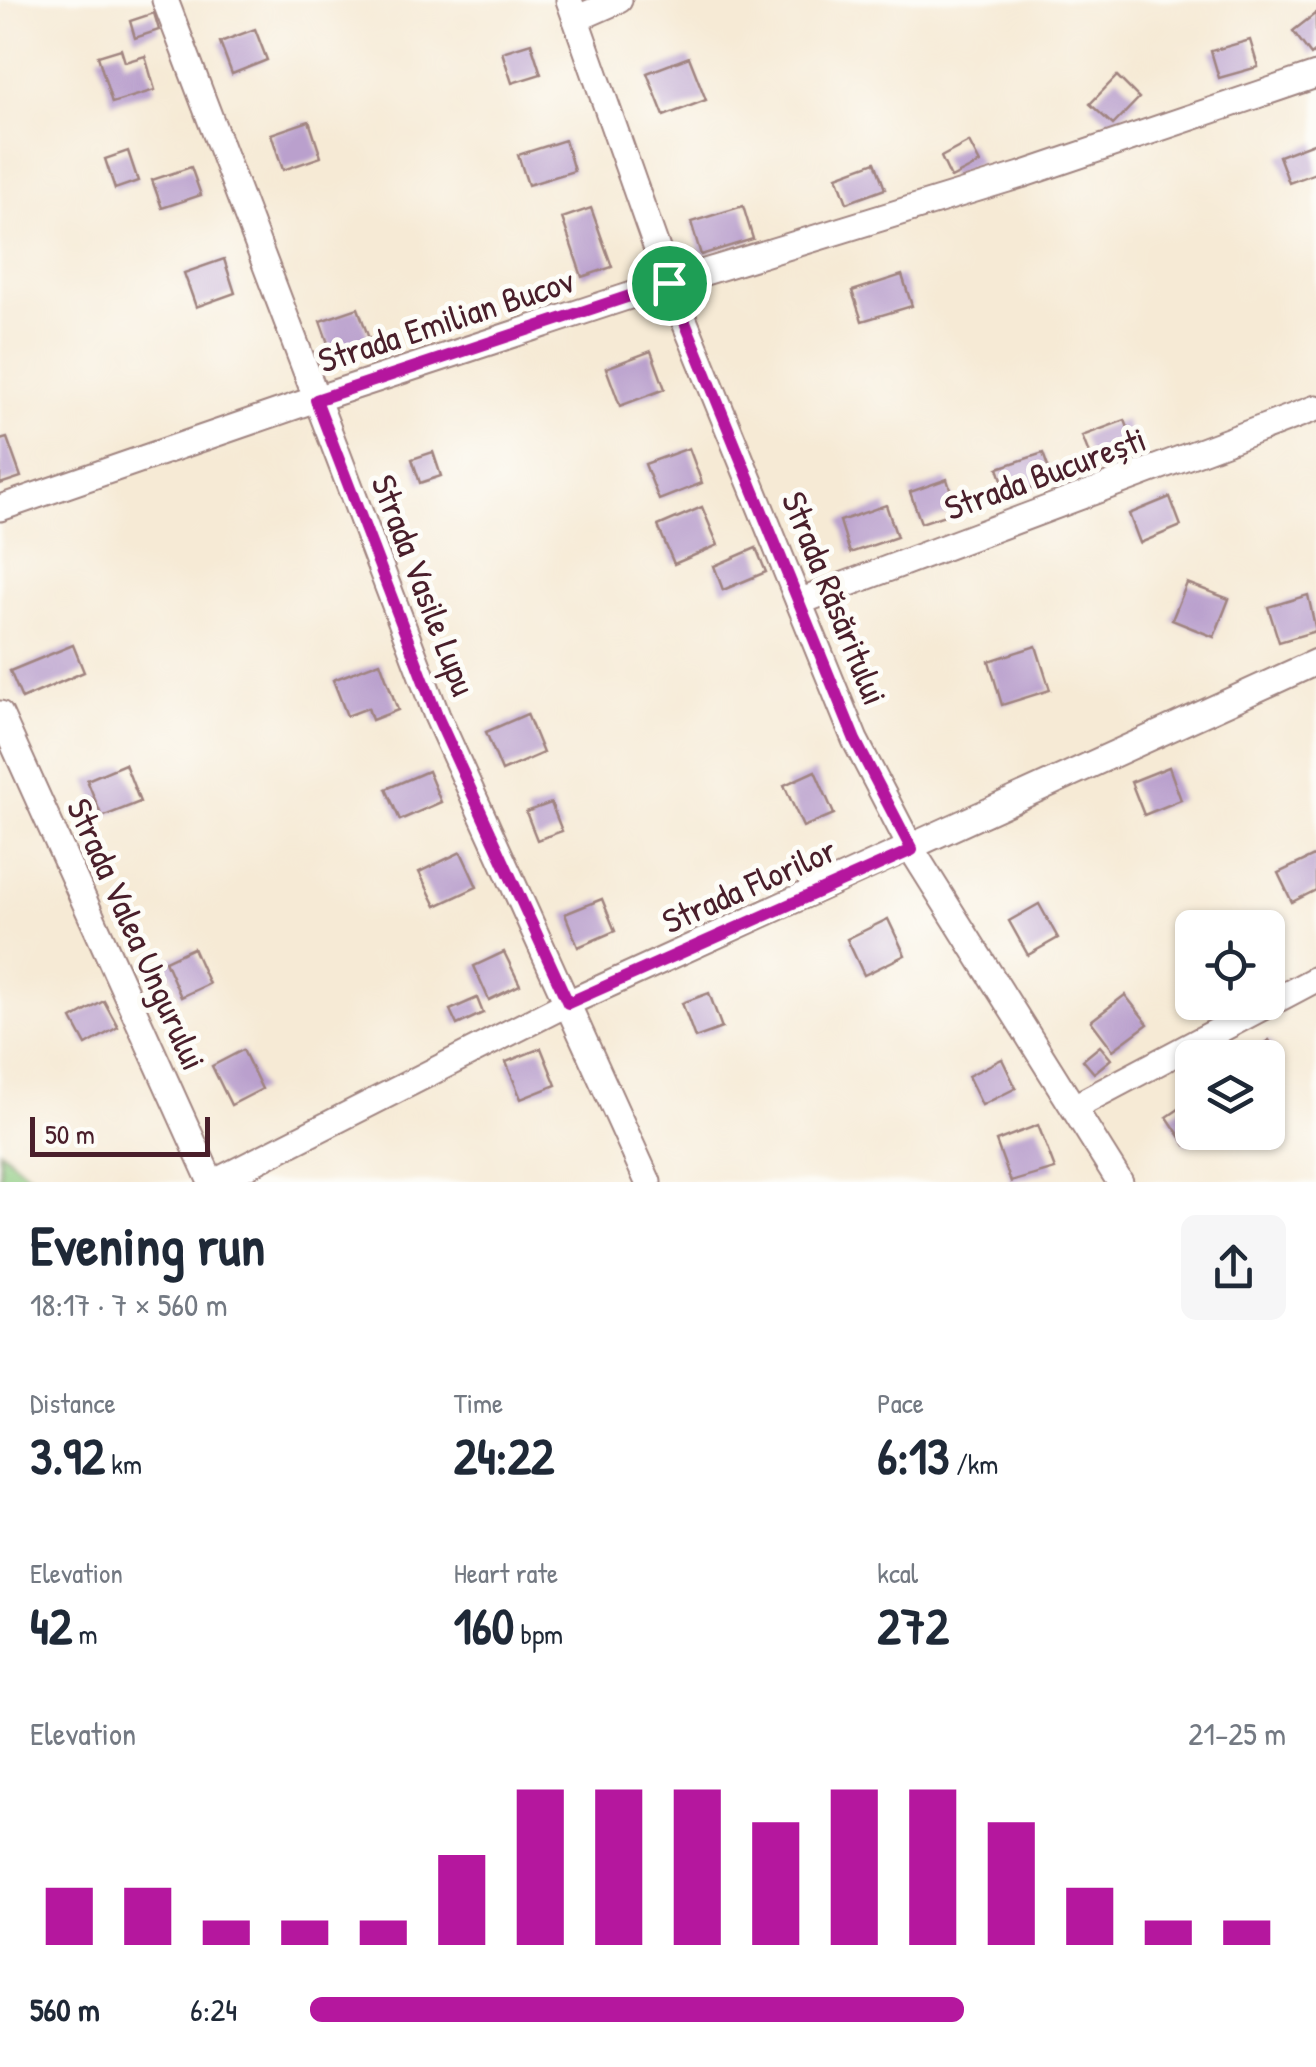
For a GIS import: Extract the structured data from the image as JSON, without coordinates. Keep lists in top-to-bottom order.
{
  "streets": {
    "street": [
      "Strada Emilian Bucov",
      "Strada București",
      "Strada Vasile Lupu",
      "Strada Răsăritului",
      "Strada Florilor",
      "Strada Valea Ungurului"
    ]
  },
  "crossings": [
    ["Strada Emilian Bucov", "Strada Vasile Lupu"],
    ["Strada Emilian Bucov", "Strada Răsăritului"],
    ["Strada București", "Strada Răsăritului"],
    ["Strada Vasile Lupu", "Strada Florilor"],
    ["Strada Răsăritului", "Strada Florilor"],
    ["Strada Florilor", "Strada Valea Ungurului"]
  ],
  "scale_bar": "50 m",
  "page": {
    "scale": "50 m",
    "heading": ["Evening run", "18:17 · 7 × 560 m"],
    "stats": [
      ["Distance", "3.92 km"],
      ["Time", "24:22"],
      ["Pace", "6:13 /km"],
      ["Elevation", "42 m"],
      ["Heart rate", "160 bpm"],
      ["kcal", "272"]
    ],
    "chart": ["Elevation", "21–25 m"],
    "list": [
      {
        "name": "560 m",
        "note": "6:24"
      }
    ]
  }
}
